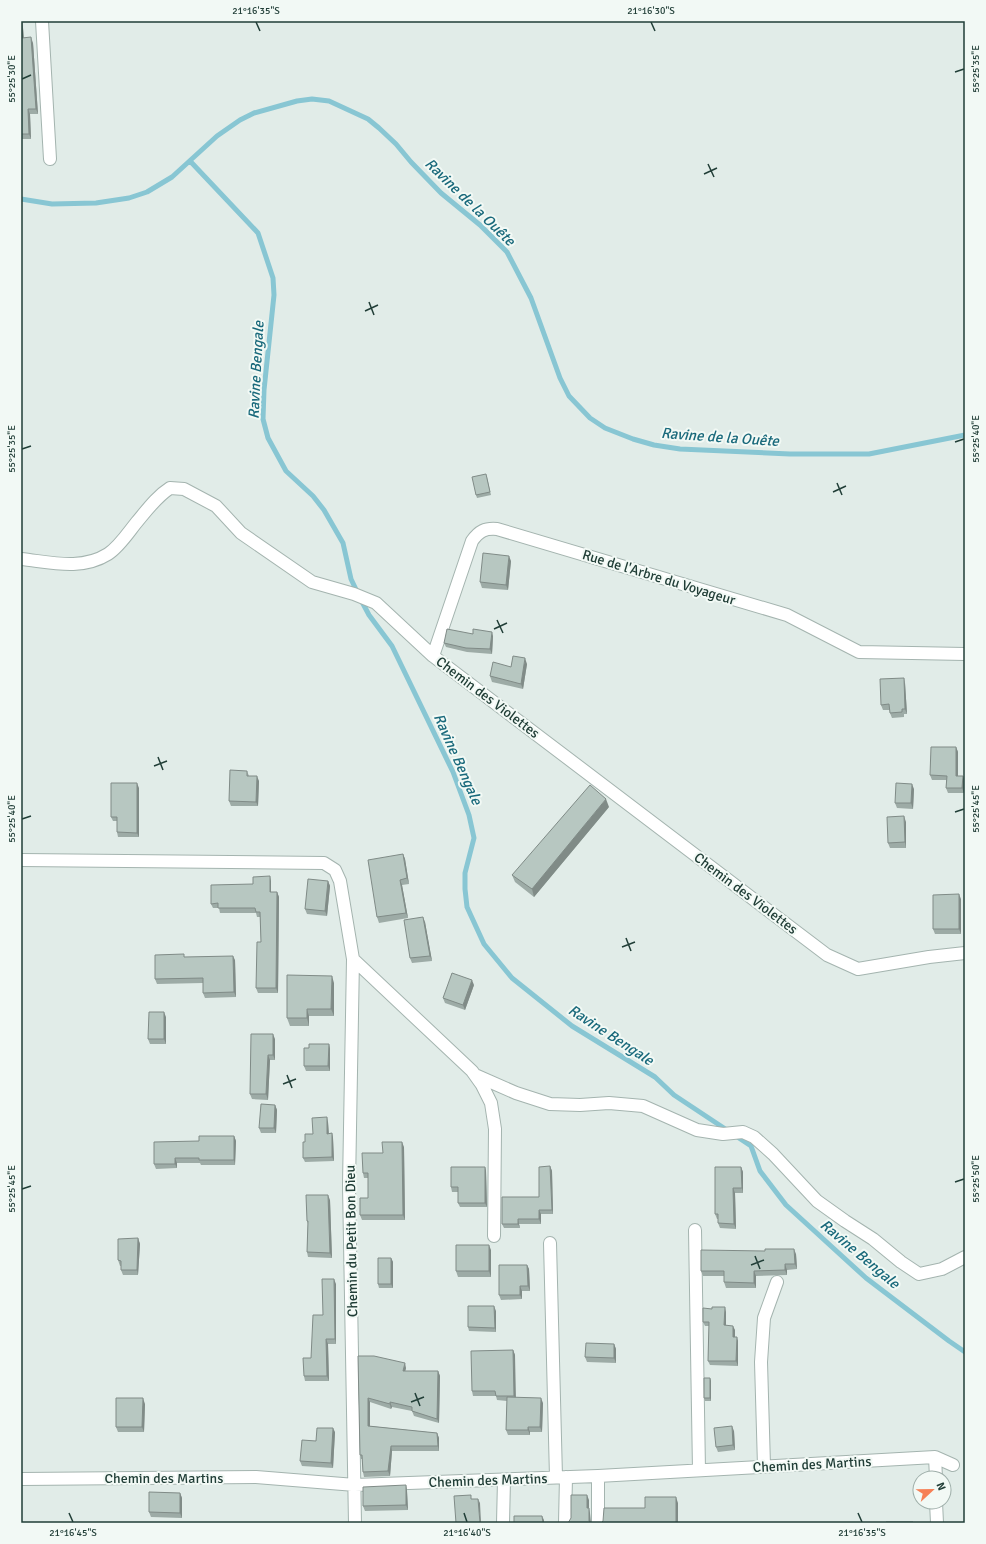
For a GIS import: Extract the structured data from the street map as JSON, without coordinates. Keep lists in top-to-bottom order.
{
  "streets": {
    "street": [
      "Rue de l'Arbre du Voyageur",
      "Chemin des Violettes",
      "Chemin du Petit Bon Dieu",
      "Chemin des Martins"
    ]
  },
  "crossings": [
    ["Rue de l'Arbre du Voyageur", "Chemin des Violettes"],
    ["Chemin du Petit Bon Dieu", "Chemin des Martins"]
  ],
  "water": ["Ravine de la Ouête", "Ravine Bengale"],
  "north": "right",
  "coordinates": [
    "21°16'35\"S",
    "21°16'30\"S",
    "55°25'35\"E",
    "55°25'30\"E",
    "55°25'40\"E",
    "55°25'45\"E",
    "55°25'50\"E",
    "21°16'45\"S",
    "21°16'40\"S"
  ]
}
